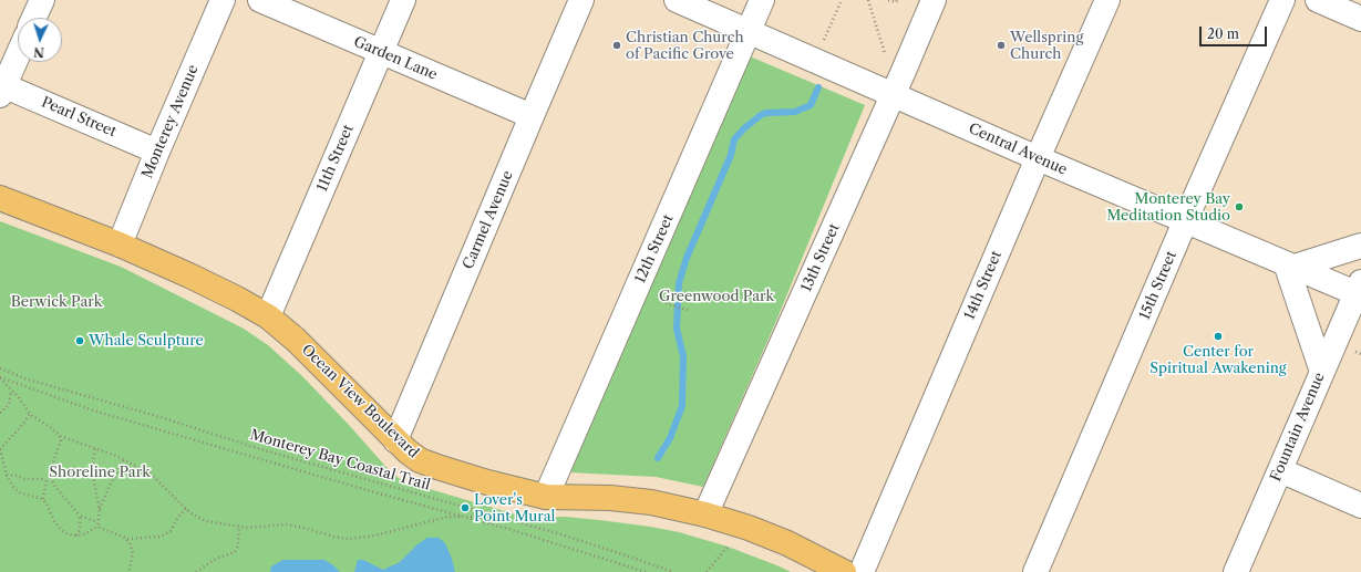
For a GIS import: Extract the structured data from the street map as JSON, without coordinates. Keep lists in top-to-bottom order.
{
  "streets": {
    "main road": ["Ocean View Boulevard"],
    "street": [
      "Garden Lane",
      "Pearl Street",
      "Monterey Avenue",
      "Central Avenue",
      "11th Street",
      "Carmel Avenue",
      "12th Street",
      "13th Street",
      "14th Street",
      "15th Street",
      "Fountain Avenue"
    ],
    "path": ["Monterey Bay Coastal Trail"]
  },
  "crossings": [
    ["Garden Lane", "11th Street"],
    ["Garden Lane", "Carmel Avenue"],
    ["Pearl Street", "Monterey Avenue"],
    ["Monterey Avenue", "Ocean View Boulevard"],
    ["Central Avenue", "12th Street"],
    ["Central Avenue", "13th Street"],
    ["Central Avenue", "14th Street"],
    ["Central Avenue", "15th Street"],
    ["Central Avenue", "Fountain Avenue"],
    ["11th Street", "Ocean View Boulevard"],
    ["Carmel Avenue", "Ocean View Boulevard"],
    ["12th Street", "Ocean View Boulevard"],
    ["13th Street", "Ocean View Boulevard"]
  ],
  "parks": ["Greenwood Park", "Berwick Park", "Shoreline Park"],
  "places": [
    "Christian Church of Pacific Grove",
    "Wellspring Church",
    "Monterey Bay Meditation Studio",
    "Center for Spiritual Awakening",
    "Whale Sculpture",
    "Lover's Point Mural"
  ],
  "scale_bar": "20 m",
  "north": "bottom"
}
